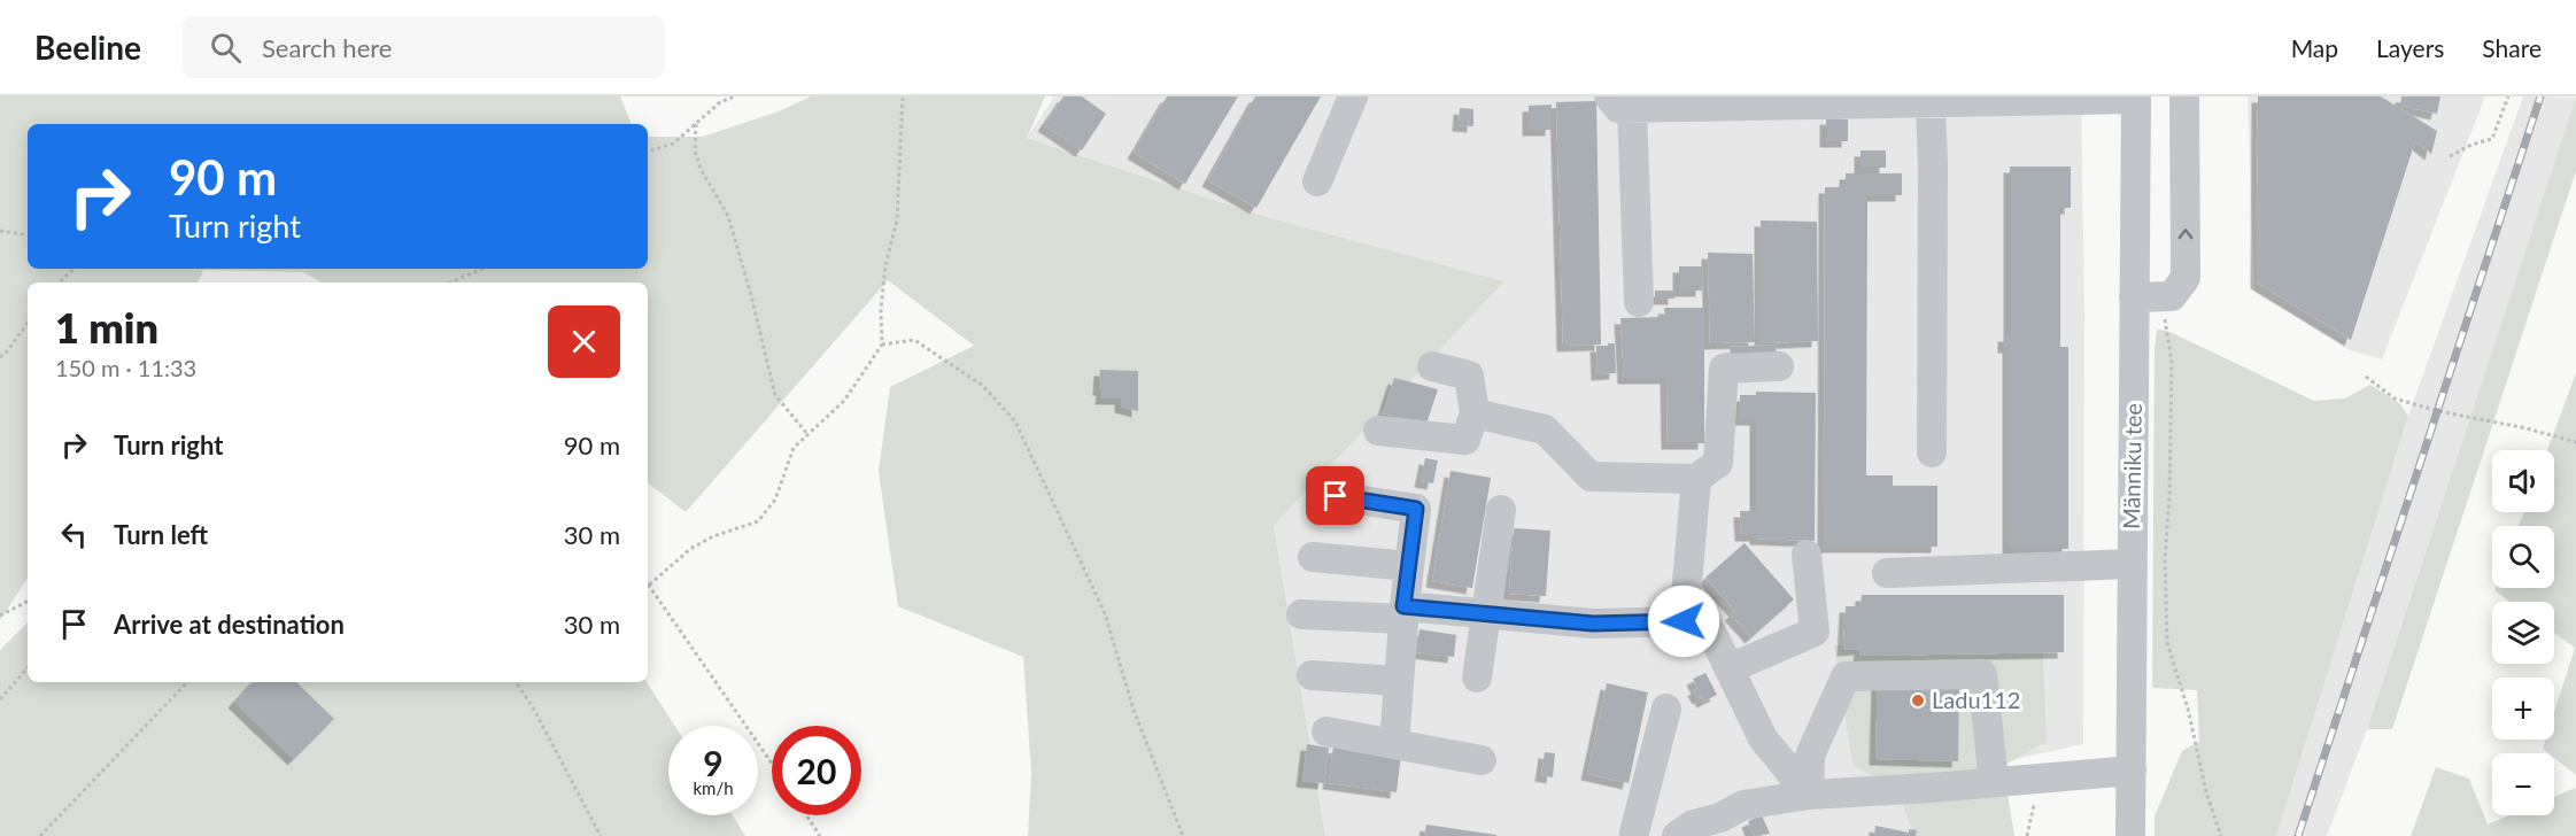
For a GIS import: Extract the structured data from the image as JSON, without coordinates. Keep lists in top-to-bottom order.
{
  "streets": {
    "street": ["Männiku tee"]
  },
  "places": ["Ladu112"],
  "page": {
    "header": "Beeline",
    "search": "Search here",
    "nav": ["Map", "Layers", "Share"],
    "turn": ["90 m", "Turn right"],
    "heading": ["1 min", "150 m · 11:33"],
    "list": [
      {
        "name": "Turn right",
        "value": "90 m"
      },
      {
        "name": "Turn left",
        "value": "30 m"
      },
      {
        "name": "Arrive at destination",
        "value": "30 m"
      }
    ],
    "map_buttons": ["+", "−"],
    "speed": "9 km/h",
    "limit": "20"
  }
}
